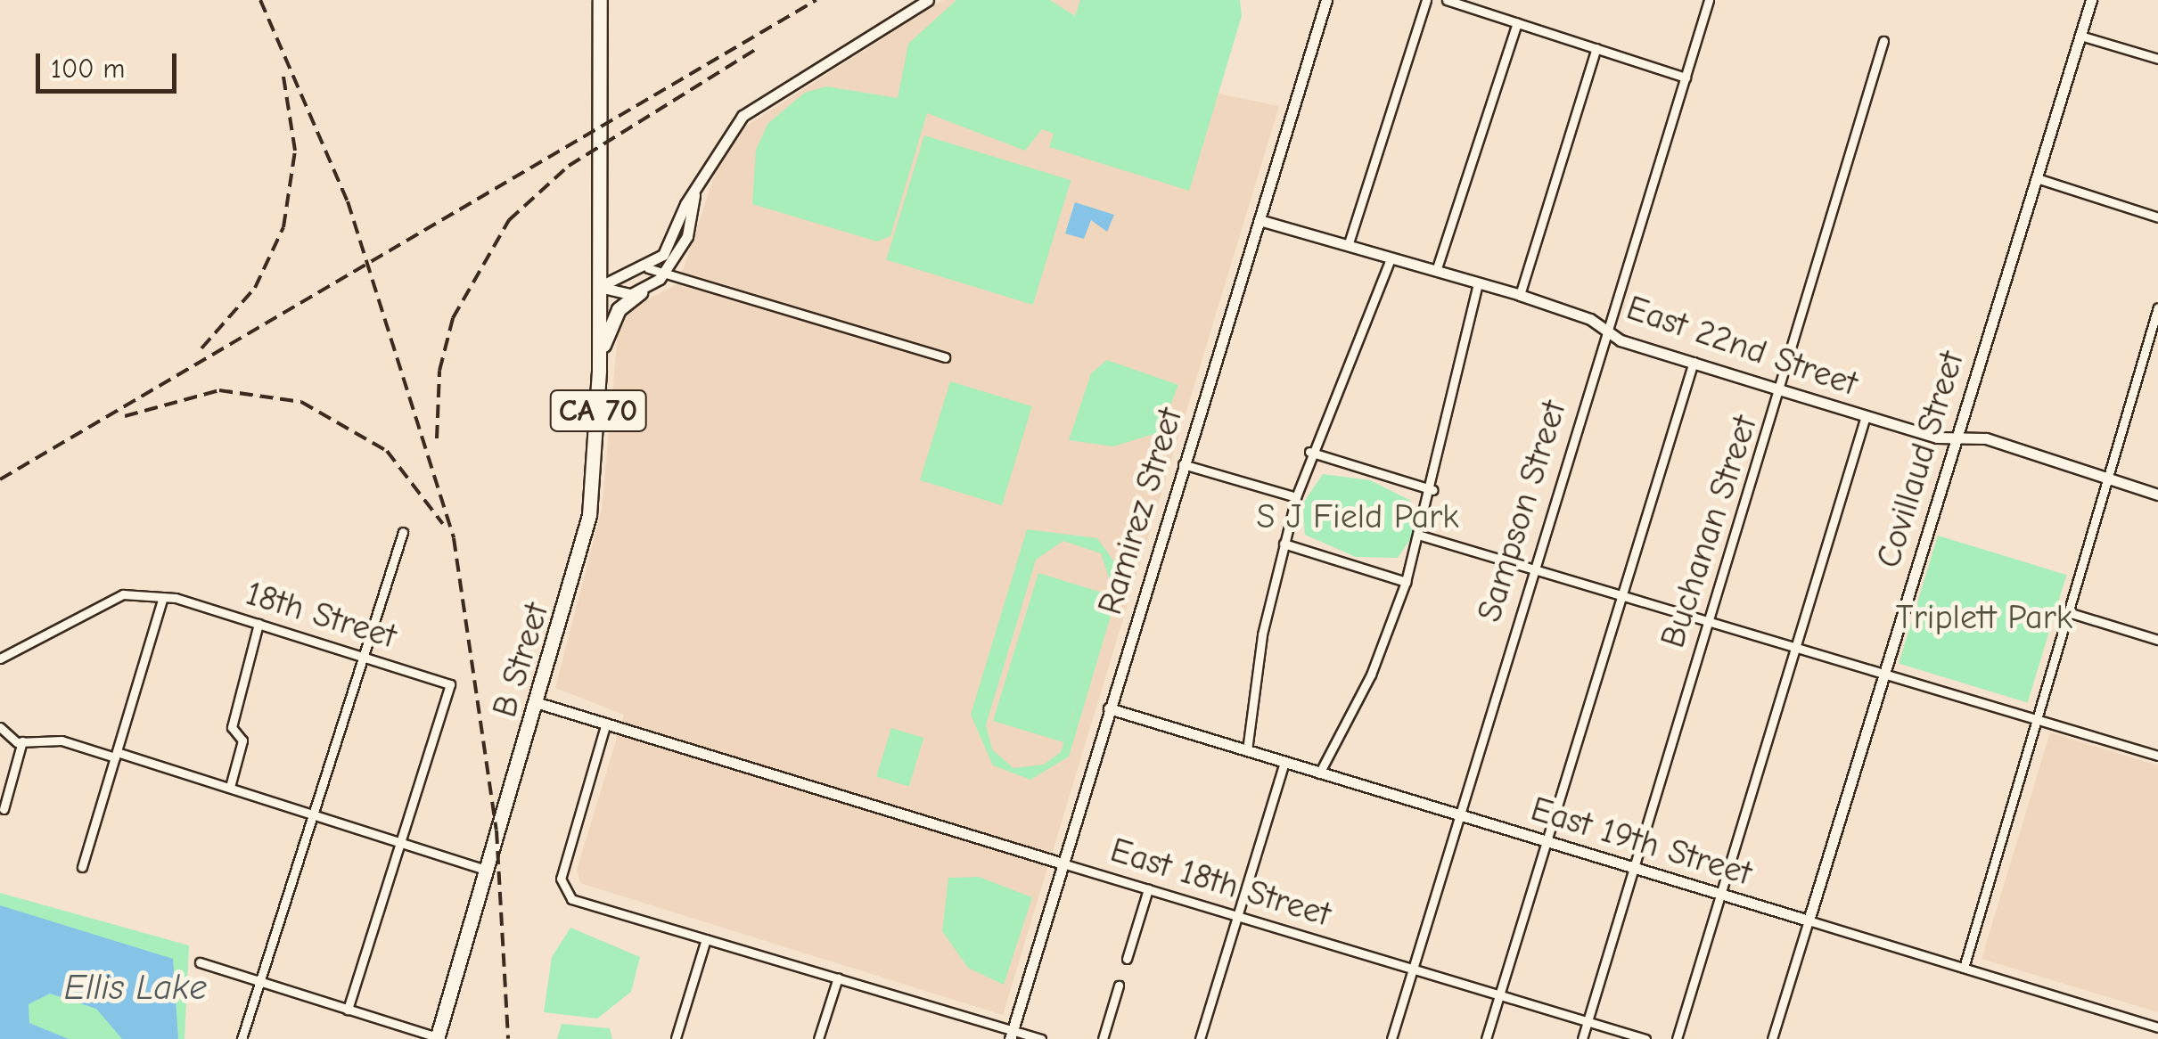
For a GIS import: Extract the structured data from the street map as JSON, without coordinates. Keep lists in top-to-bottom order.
{
  "streets": {
    "highway": ["CA 70", "B Street"],
    "street": [
      "East 22nd Street",
      "Covillaud Street",
      "Ramirez Street",
      "Sampson Street",
      "Buchanan Street",
      "18th Street",
      "East 19th Street",
      "East 18th Street"
    ]
  },
  "crossings": [
    ["East 22nd Street", "Covillaud Street"],
    ["East 22nd Street", "Ramirez Street"],
    ["East 22nd Street", "Sampson Street"],
    ["East 22nd Street", "Buchanan Street"],
    ["CA 70", "B Street"],
    ["Covillaud Street", "East 19th Street"],
    ["Ramirez Street", "East 19th Street"],
    ["Ramirez Street", "East 18th Street"],
    ["Sampson Street", "East 19th Street"],
    ["Sampson Street", "East 18th Street"],
    ["Buchanan Street", "East 19th Street"],
    ["Buchanan Street", "East 18th Street"]
  ],
  "water": ["Ellis Lake"],
  "parks": ["S J Field Park", "Triplett Park"],
  "scale_bar": "100 m"
}
